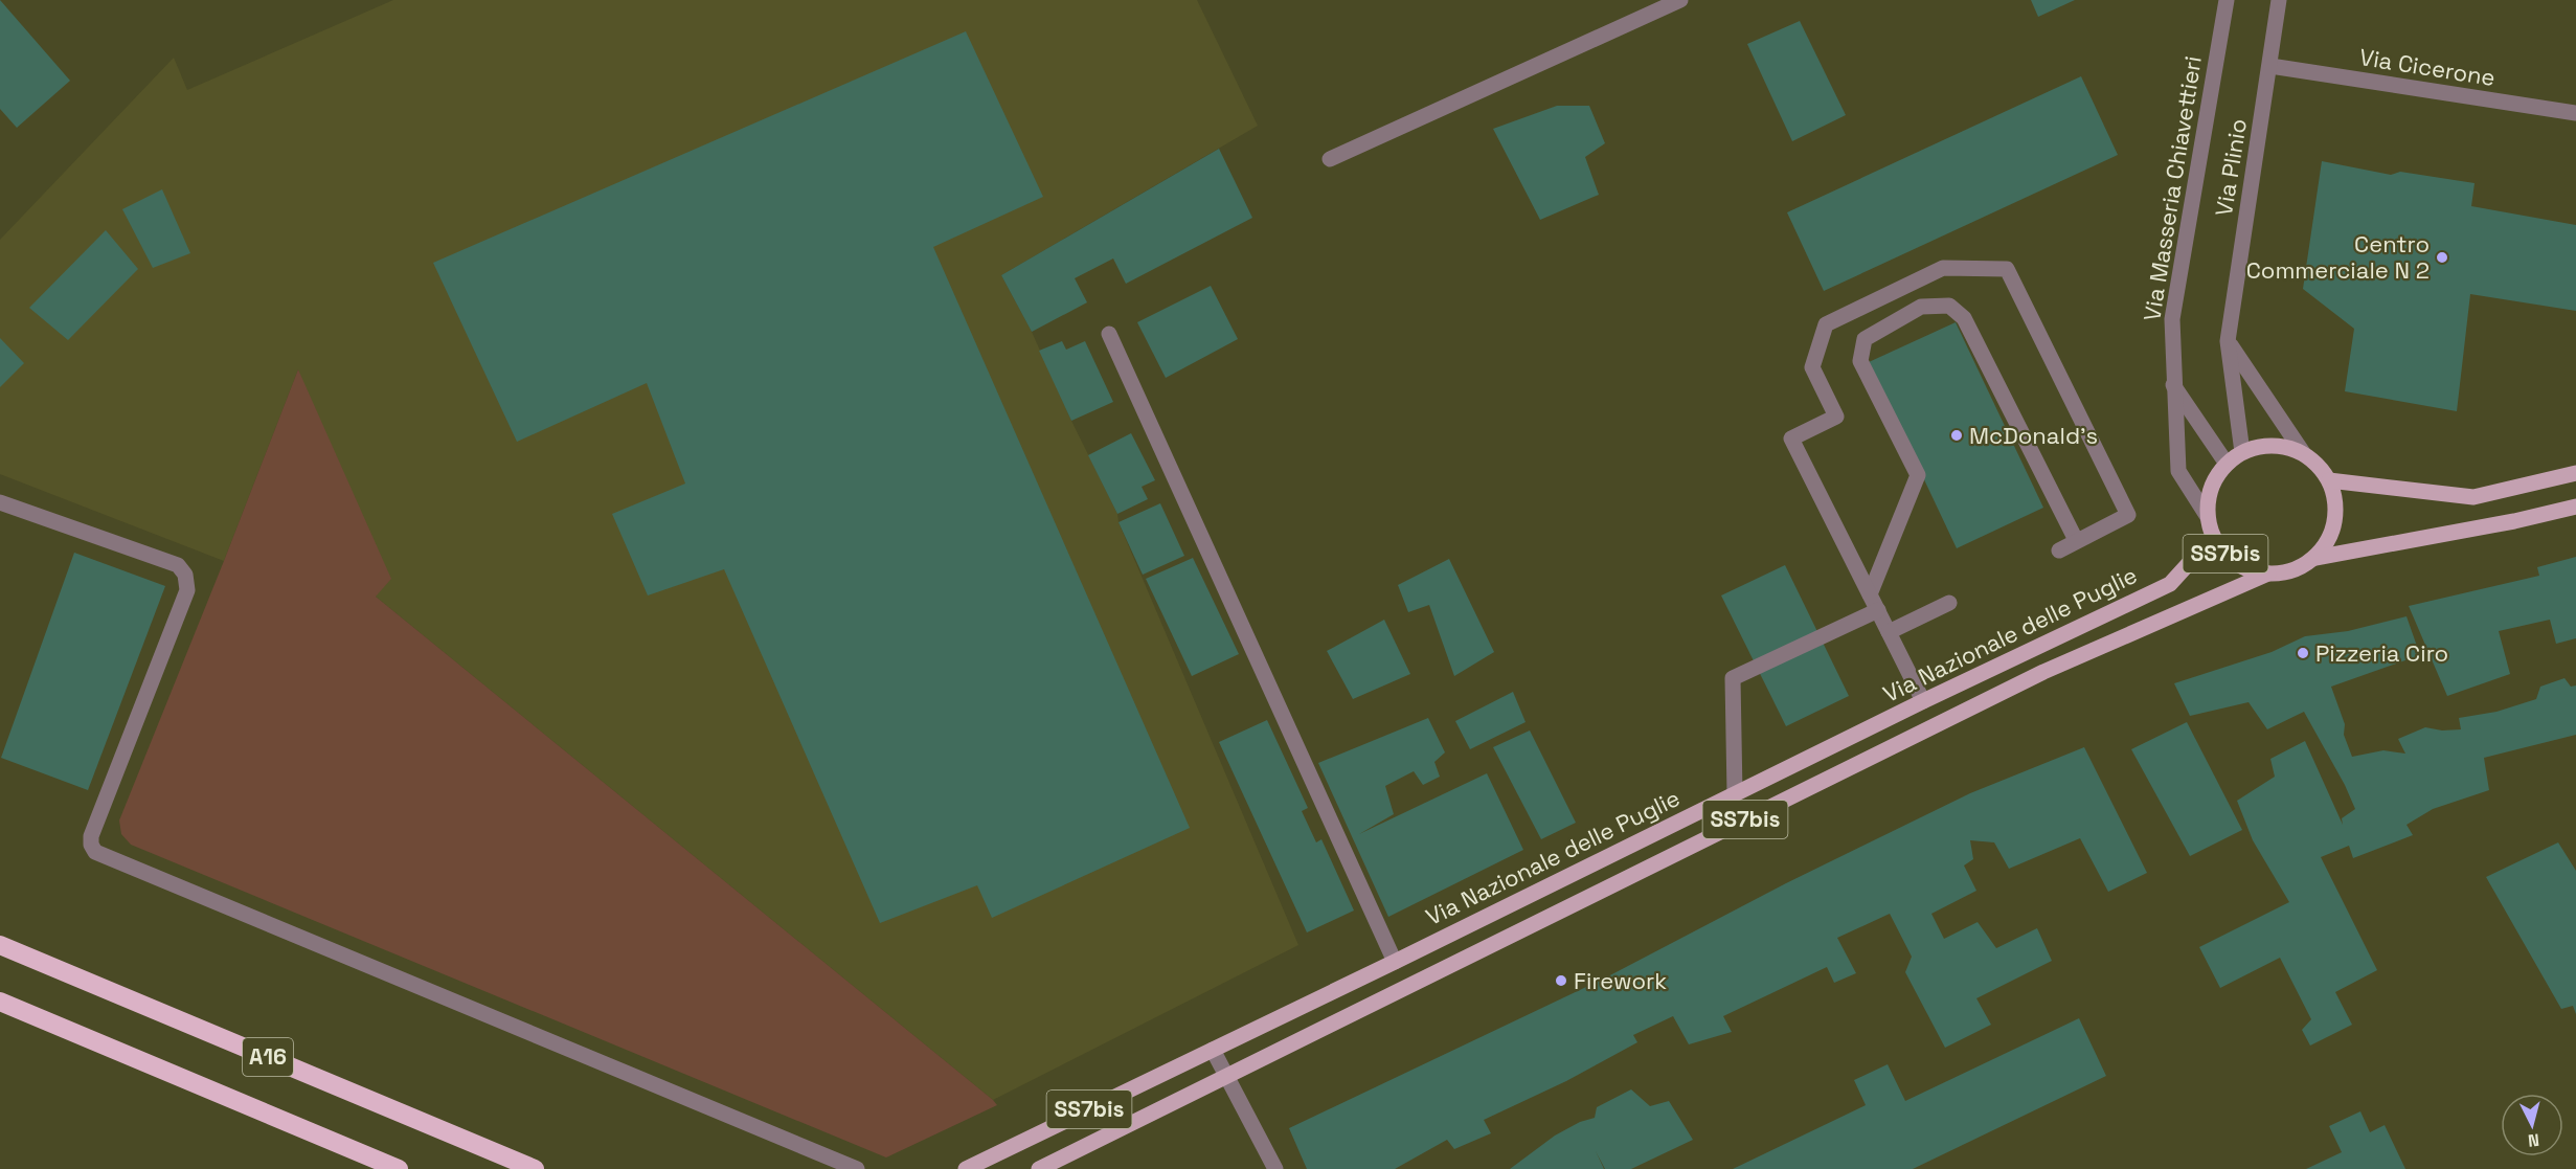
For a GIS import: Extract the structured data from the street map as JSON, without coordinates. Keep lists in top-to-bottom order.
{
  "streets": {
    "highway": ["A16"],
    "main road": ["SS7bis", "Via Nazionale delle Puglie"],
    "street": ["Via Cicerone", "Via Plinio", "Via Masseria Chiavettieri"]
  },
  "crossings": [
    ["Via Cicerone", "Via Plinio"],
    ["Via Plinio", "SS7bis"],
    ["Via Plinio", "Via Nazionale delle Puglie"],
    ["SS7bis", "Via Nazionale delle Puglie"]
  ],
  "places": [
    "Centro Commerciale N 2",
    "McDonald's",
    "Pizzeria Ciro",
    "Firework"
  ],
  "north": "bottom"
}
